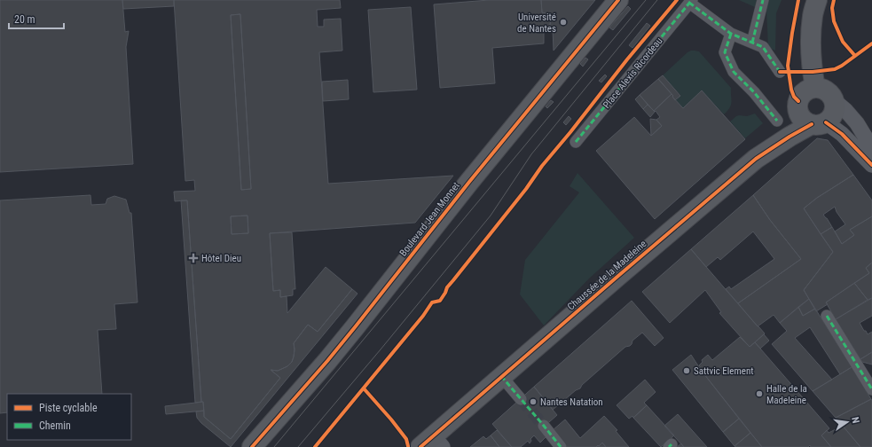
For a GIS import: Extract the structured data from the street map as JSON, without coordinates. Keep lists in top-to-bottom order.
{
  "streets": {
    "main road": ["Boulevard Jean Monnet", "Chaussée de la Madeleine"],
    "street": ["Place Alexis Ricordeau"]
  },
  "places": {
    "other": [
      "Université de Nantes",
      "Sattvic Element",
      "Halle de la Madeleine",
      "Nantes Natation"
    ],
    "health": ["Hôtel Dieu"]
  },
  "legend": ["Piste cyclable", "Chemin"],
  "scale_bar": "20 m",
  "north": "right"
}
